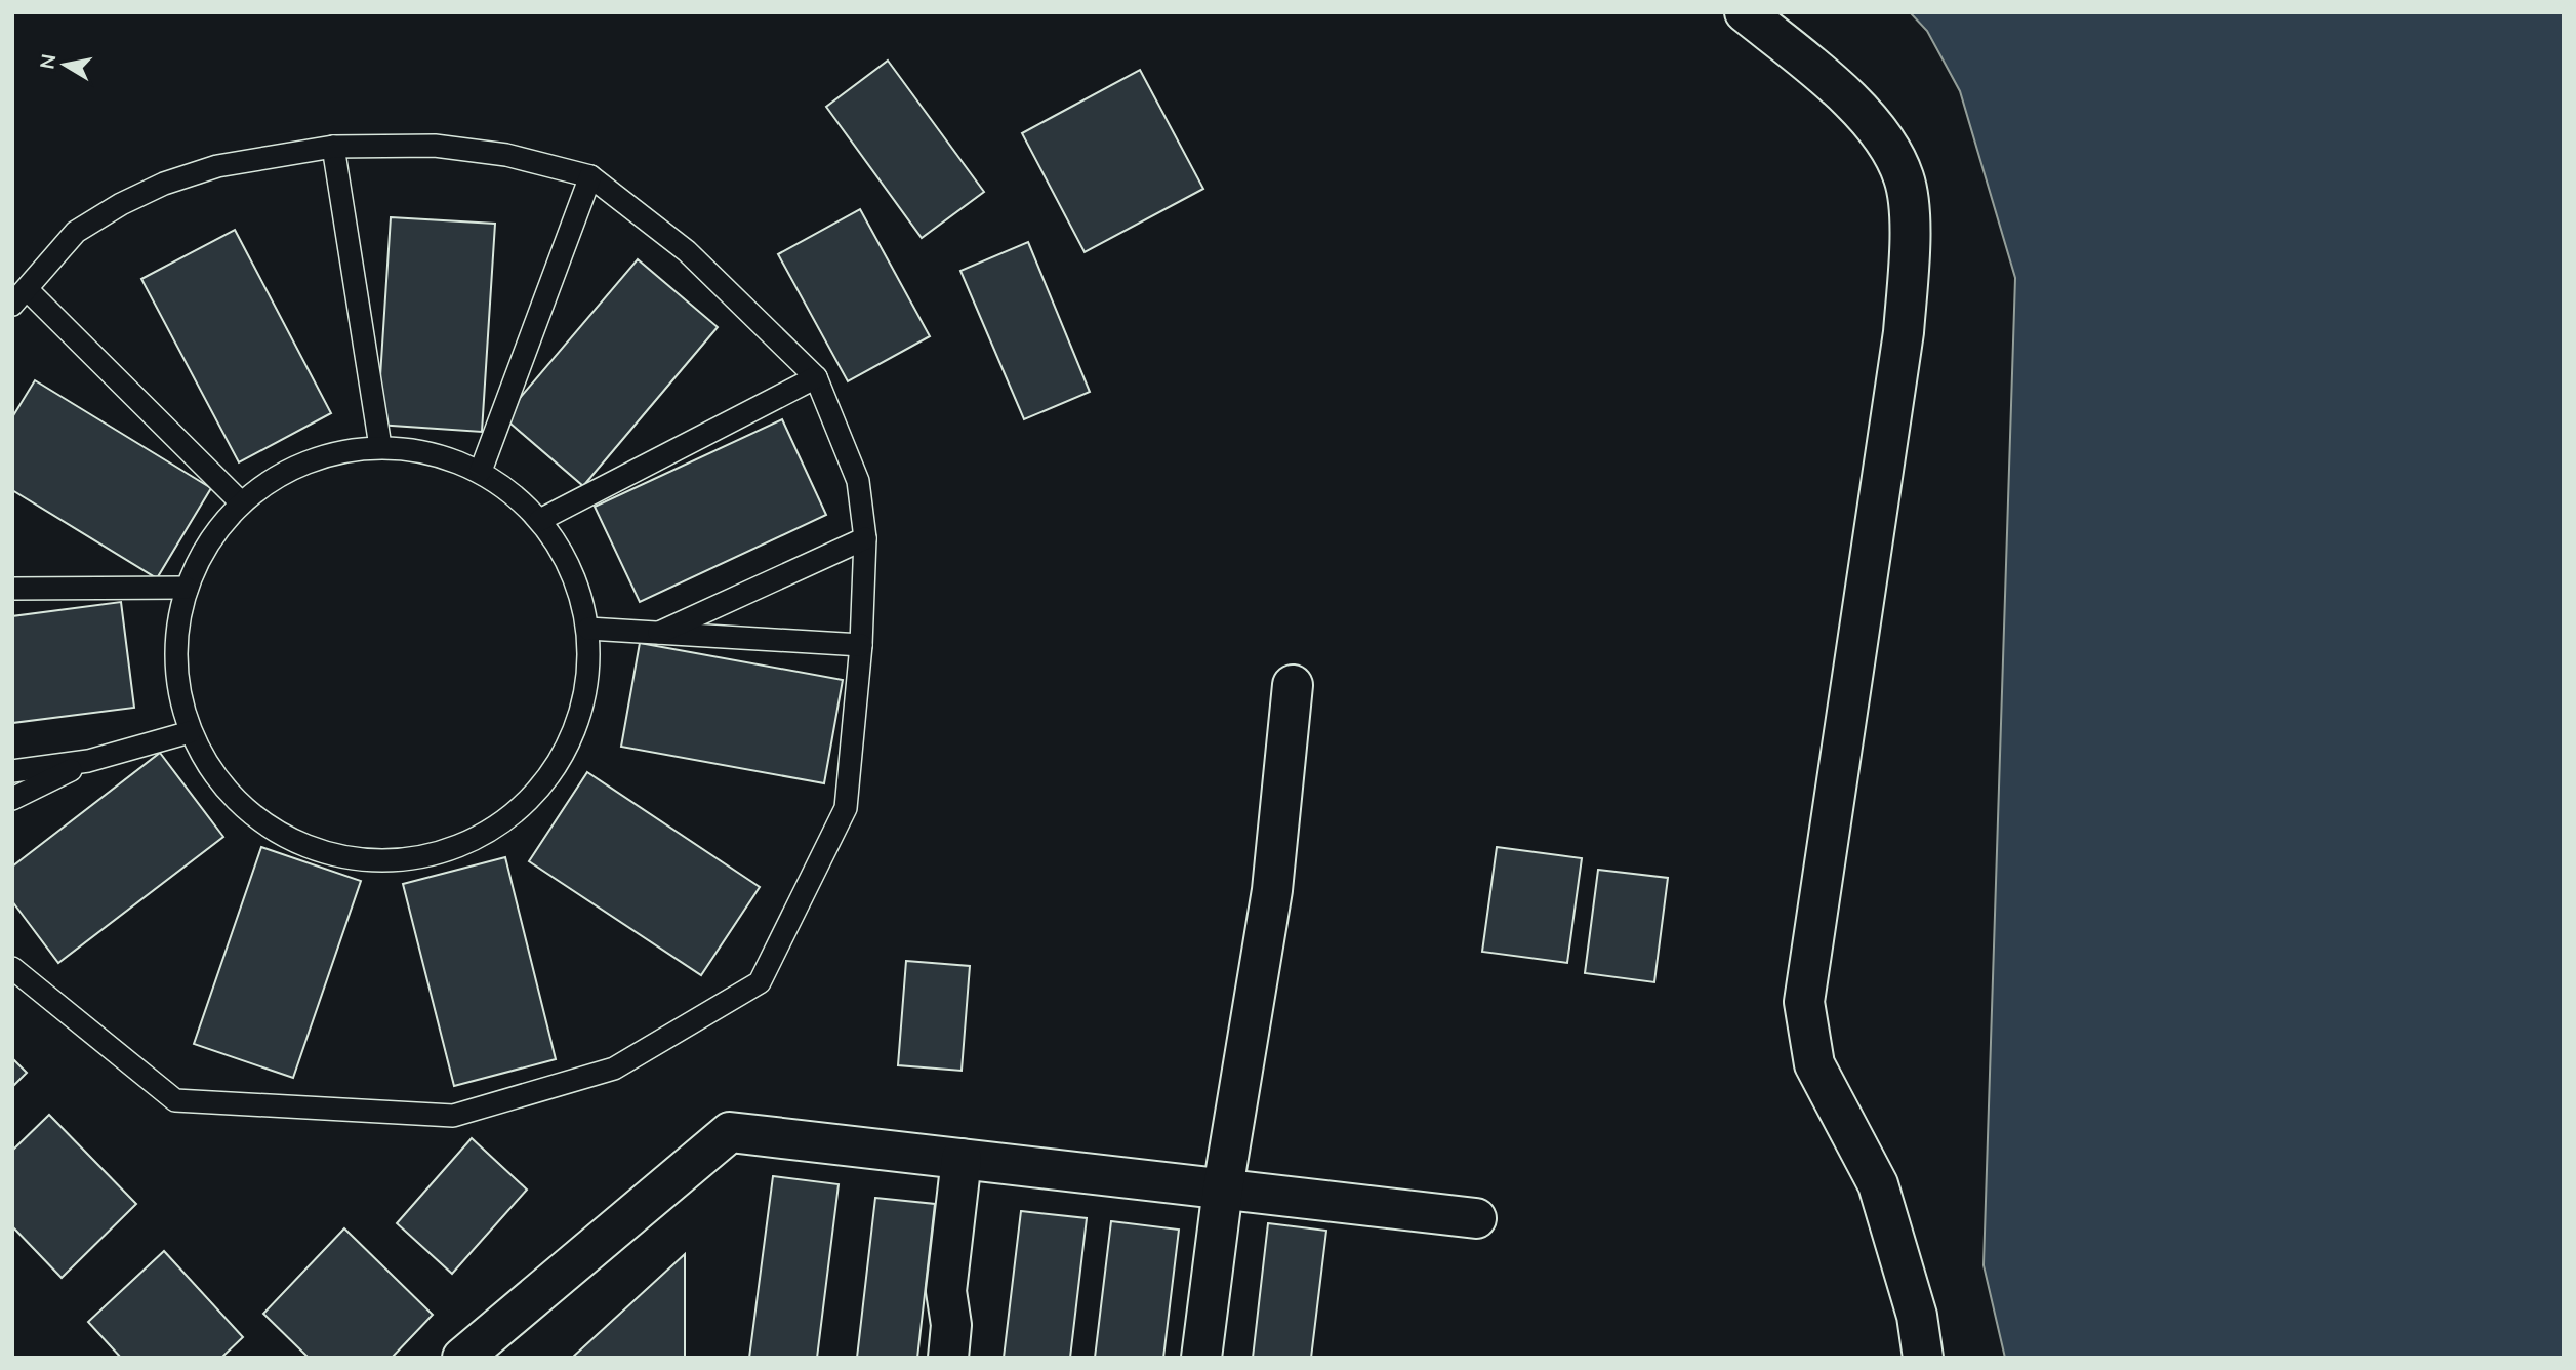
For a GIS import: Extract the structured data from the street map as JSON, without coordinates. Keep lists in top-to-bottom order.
{
  "north": "left"
}
